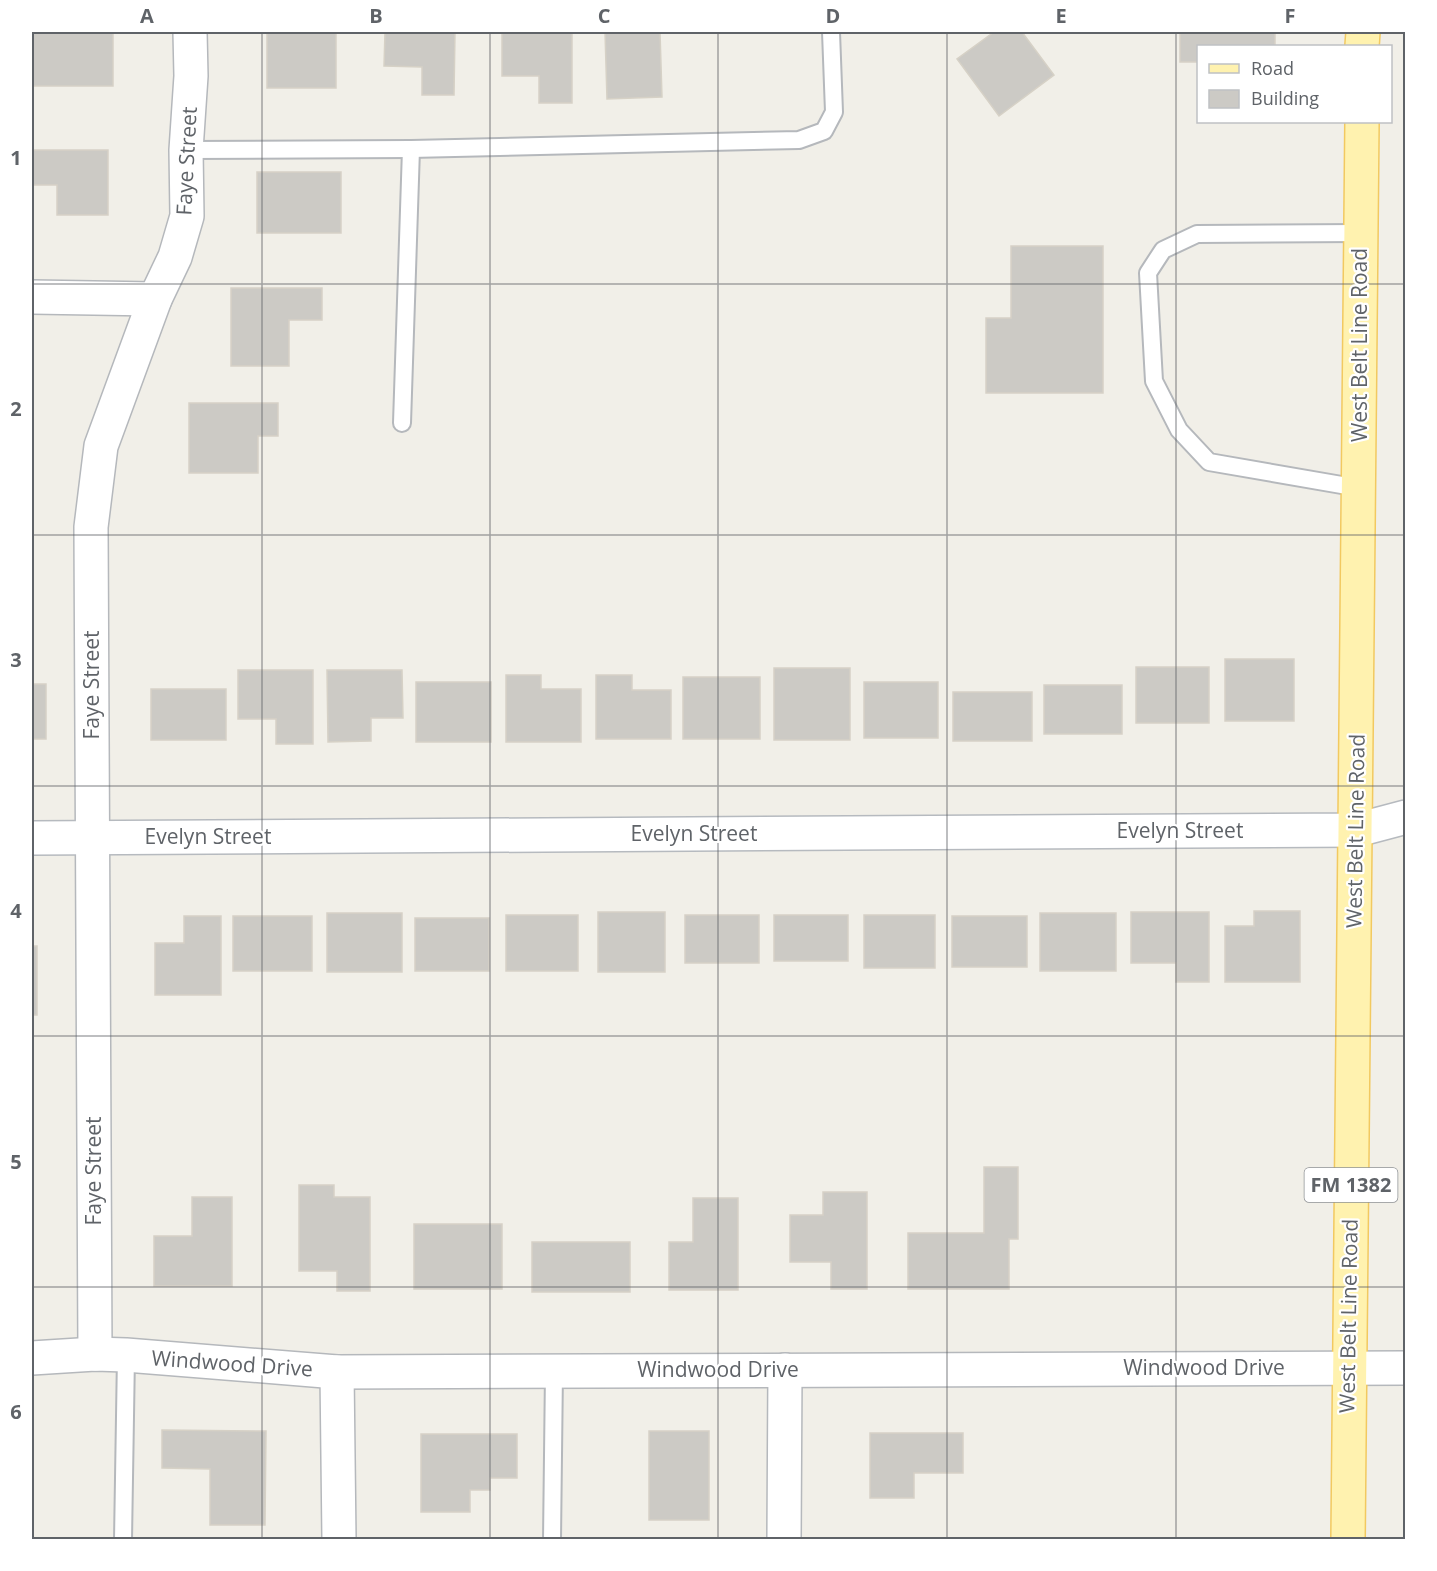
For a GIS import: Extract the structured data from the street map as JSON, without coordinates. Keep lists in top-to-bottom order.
{
  "streets": {
    "main road": ["West Belt Line Road", "FM 1382"],
    "street": ["Faye Street", "Evelyn Street", "Windwood Drive"]
  },
  "crossings": [
    ["Faye Street", "Evelyn Street"],
    ["Faye Street", "Windwood Drive"],
    ["West Belt Line Road", "Evelyn Street"],
    ["West Belt Line Road", "Windwood Drive"]
  ],
  "legend": ["Road", "Building"],
  "grid": {
    "columns": [
      "A",
      "B",
      "C",
      "D",
      "E",
      "F"
    ],
    "rows": [
      "1",
      "2",
      "3",
      "4",
      "5",
      "6"
    ]
  }
}
